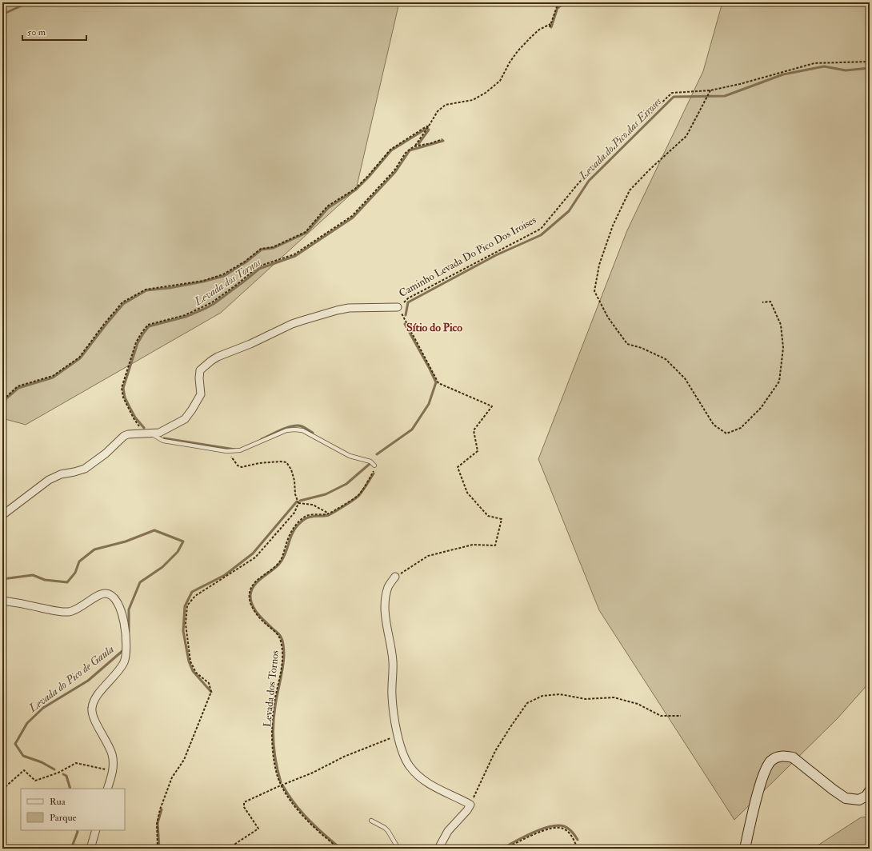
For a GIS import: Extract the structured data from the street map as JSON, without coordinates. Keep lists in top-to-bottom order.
{
  "streets": {
    "street": ["Caminho Levada Do Pico Dos Iroises"],
    "path": ["Levada dos Tornos"]
  },
  "districts": ["Sítio do Pico"],
  "water": ["Levada do Pico das Eiroses", "Levada dos Tornos", "Levada do Pico de Gaula"],
  "legend": ["Rua", "Parque"],
  "scale_bar": "50 m"
}
